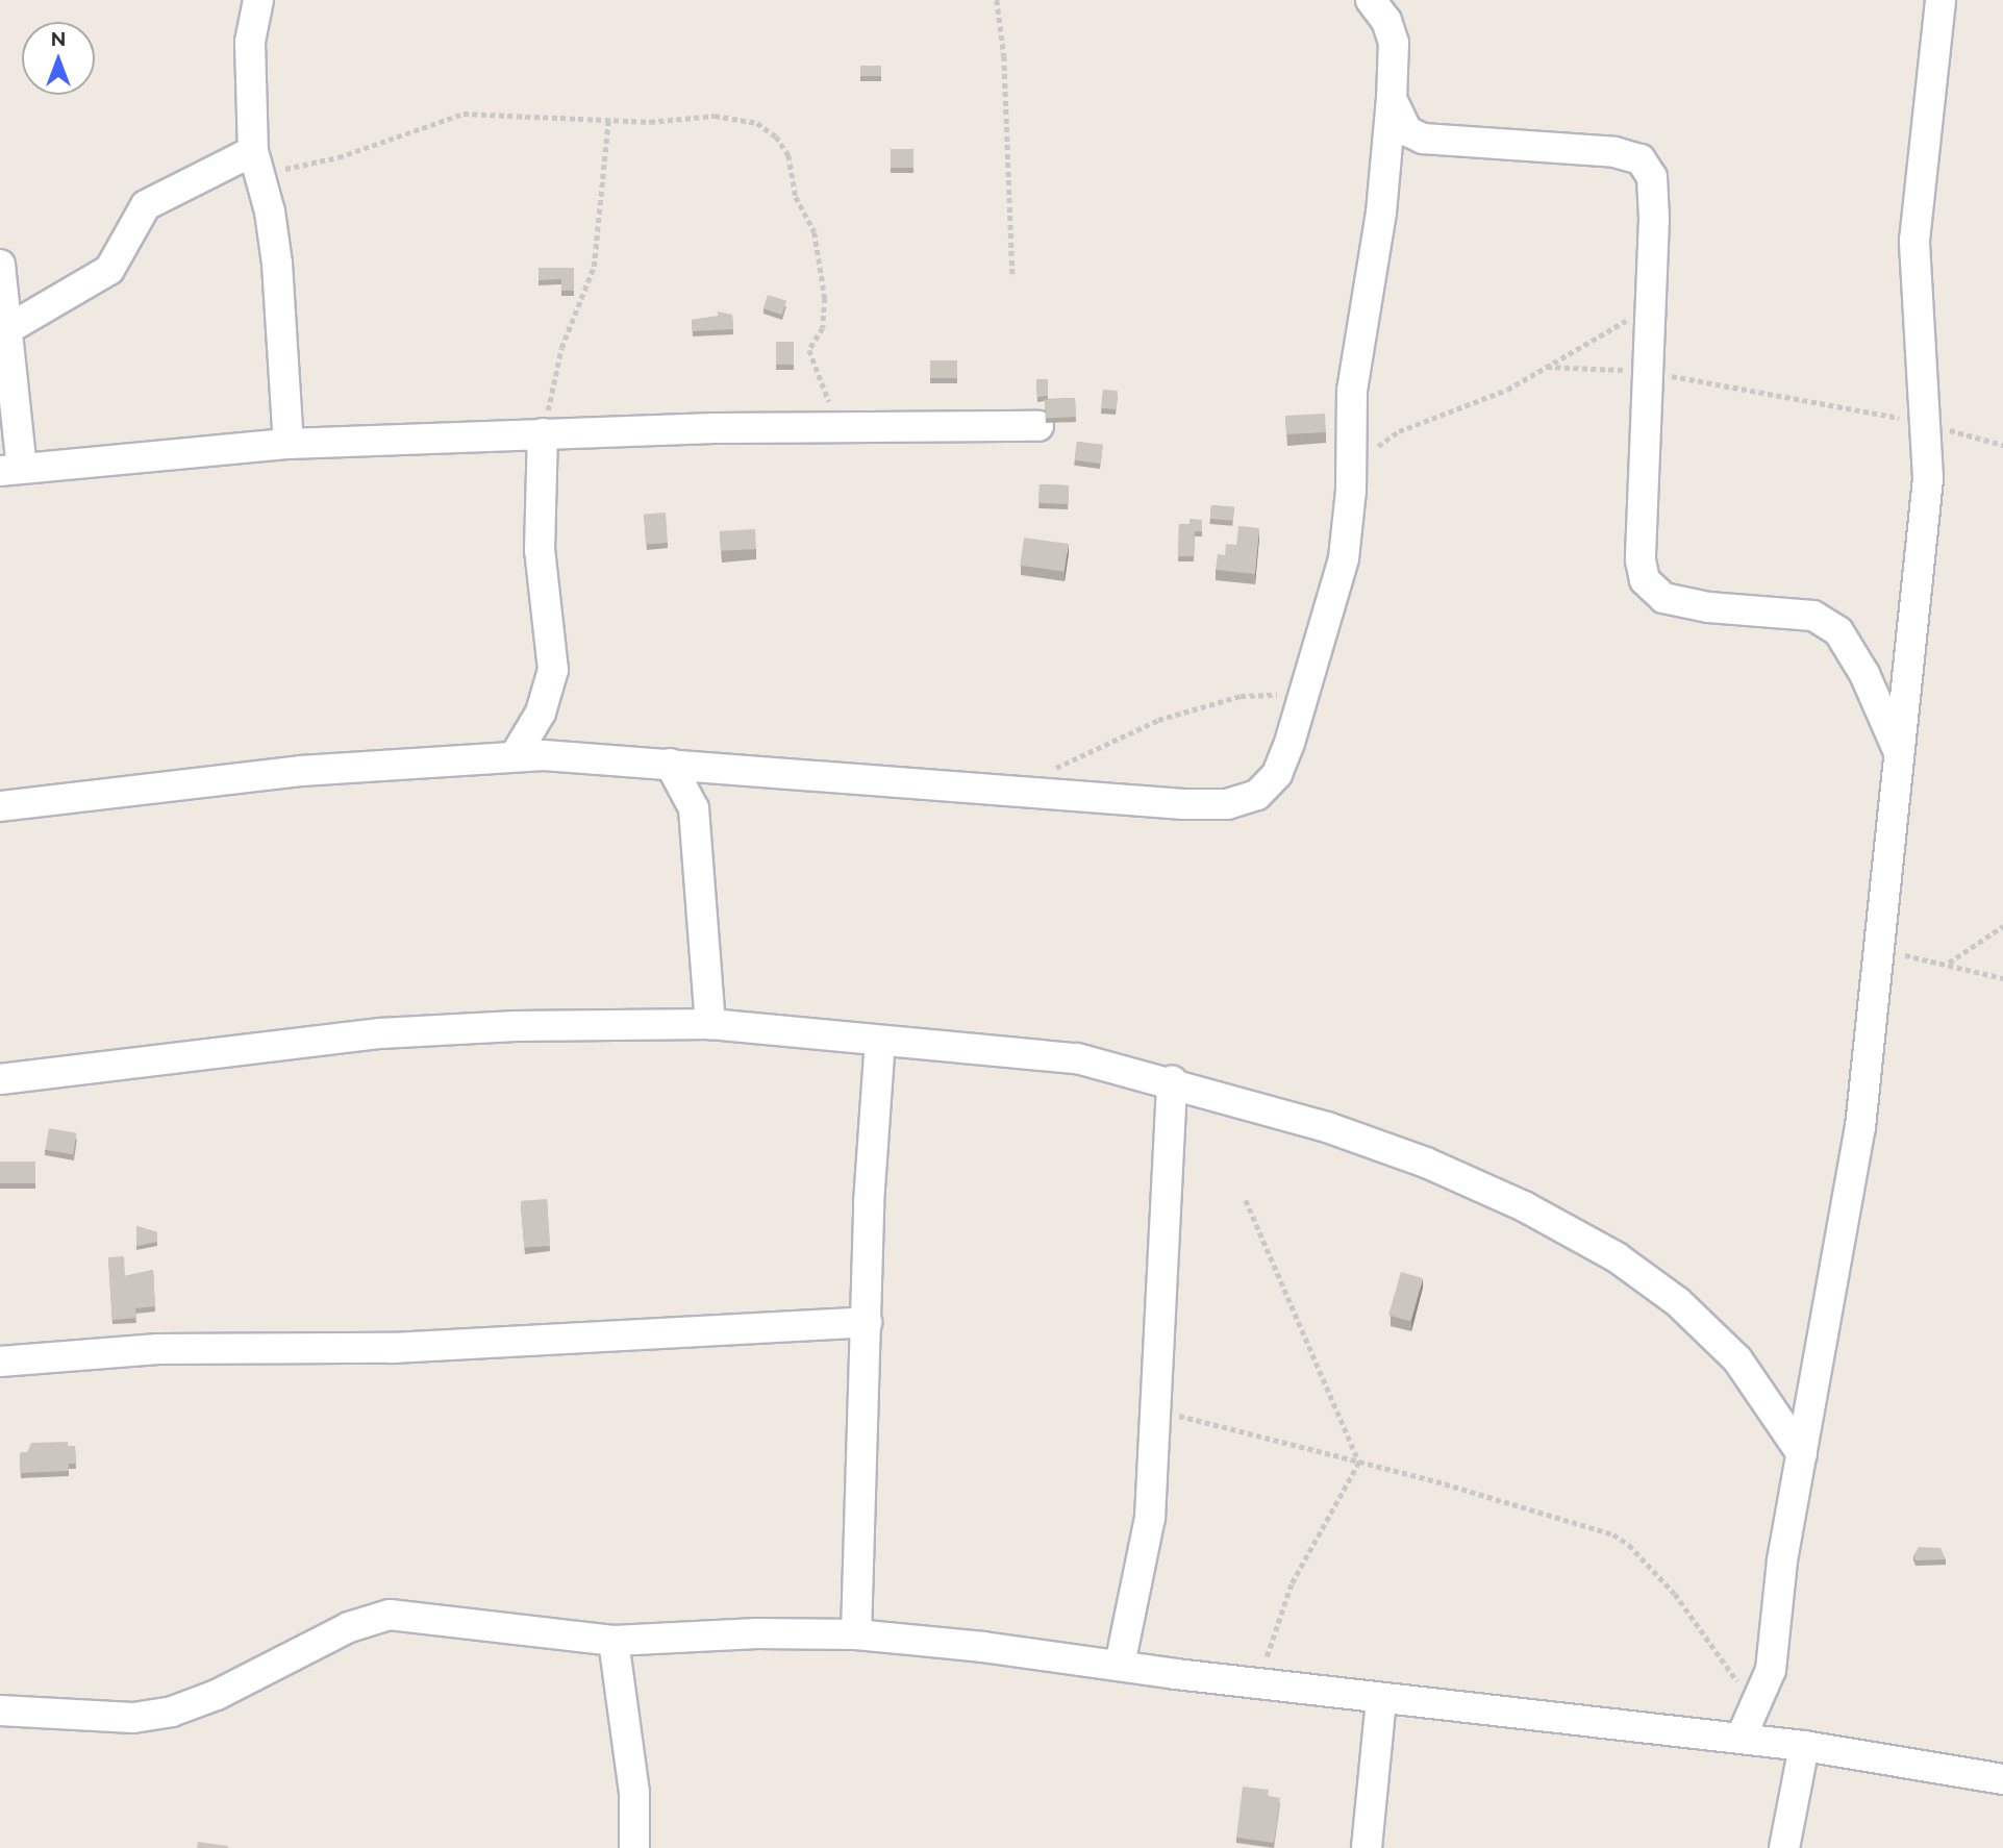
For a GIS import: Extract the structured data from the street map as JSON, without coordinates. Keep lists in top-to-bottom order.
{
  "north": "top"
}
